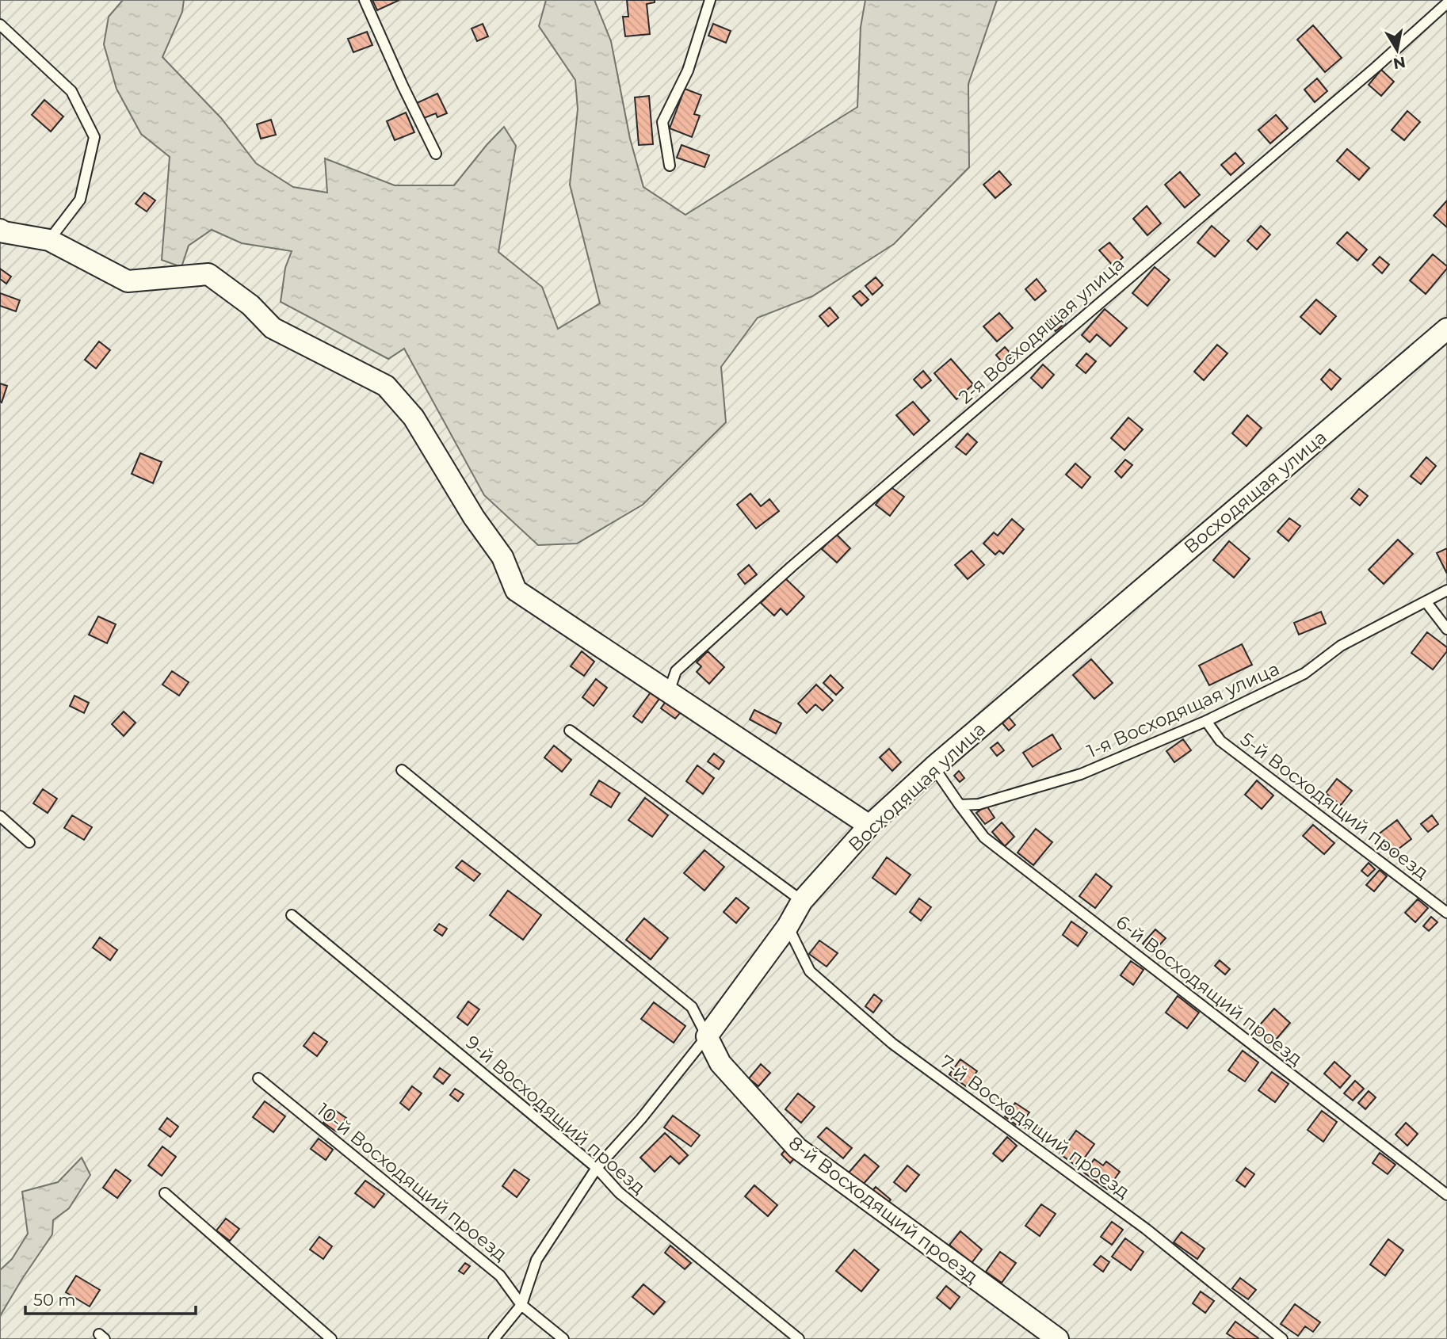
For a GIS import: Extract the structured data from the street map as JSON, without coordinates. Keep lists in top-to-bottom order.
{
  "streets": {
    "street": ["Восходящая улица", "8-й Восходящий проезд"],
    "lane": [
      "2-я Восходящая улица",
      "1-я Восходящая улица",
      "5-й Восходящий проезд",
      "6-й Восходящий проезд",
      "9-й Восходящий проезд",
      "7-й Восходящий проезд",
      "10-й Восходящий проезд"
    ]
  },
  "crossings": [
    ["Восходящая улица", "9-й Восходящий проезд"],
    ["Восходящая улица", "7-й Восходящий проезд"],
    ["Восходящая улица", "10-й Восходящий проезд"],
    ["Восходящая улица", "8-й Восходящий проезд"],
    ["1-я Восходящая улица", "5-й Восходящий проезд"],
    ["1-я Восходящая улица", "6-й Восходящий проезд"]
  ],
  "scale_bar": "50 m",
  "north": "bottom"
}
